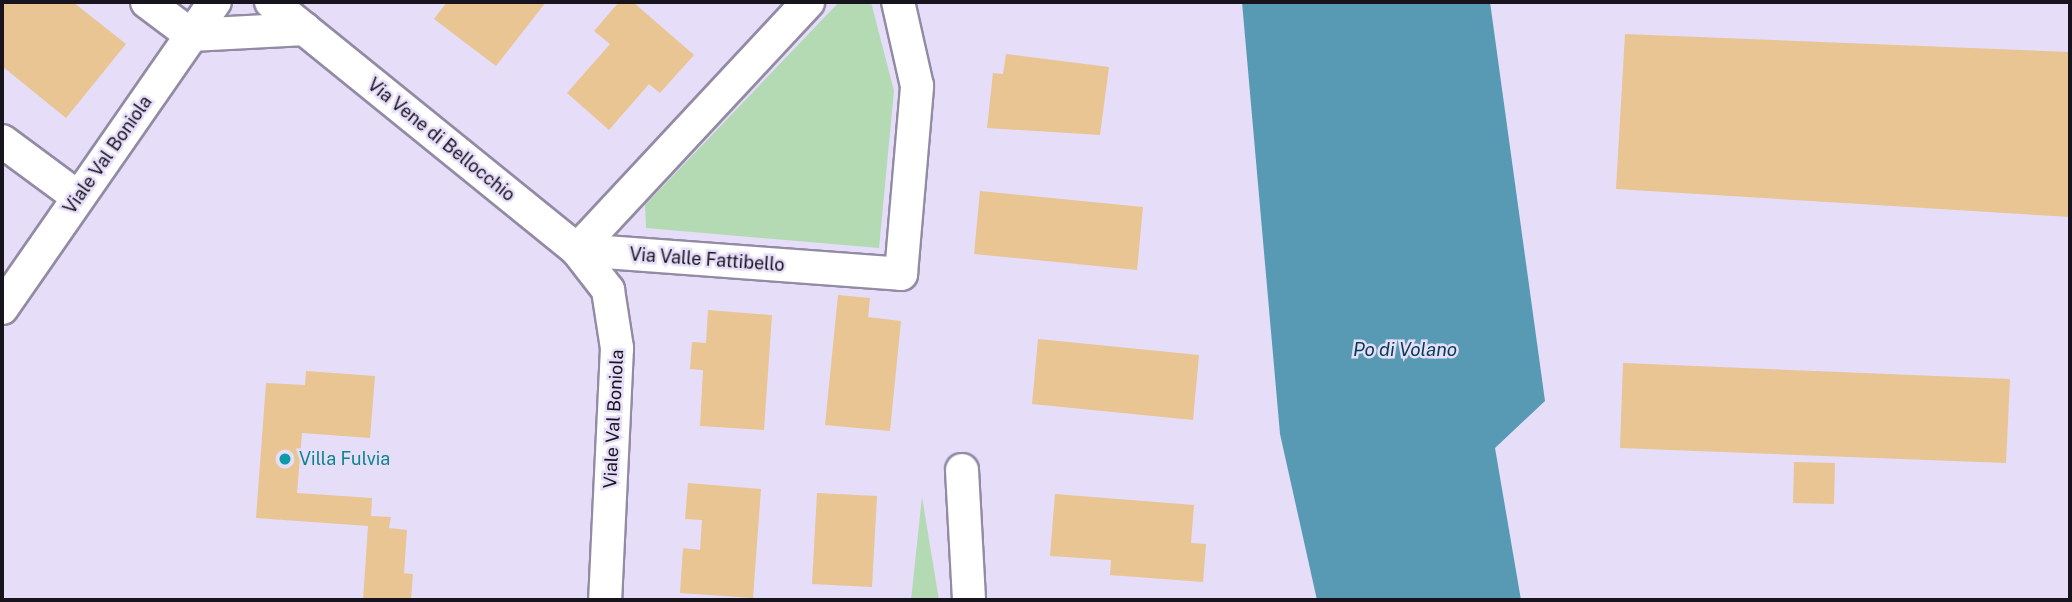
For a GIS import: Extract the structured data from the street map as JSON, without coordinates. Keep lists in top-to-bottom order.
{
  "streets": {
    "street": ["Via Vene di Bellocchio", "Viale Val Boniola", "Via Valle Fattibello"]
  },
  "crossings": [
    ["Via Vene di Bellocchio", "Viale Val Boniola"],
    ["Via Vene di Bellocchio", "Via Valle Fattibello"],
    ["Viale Val Boniola", "Via Valle Fattibello"]
  ],
  "water": ["Po di Volano"],
  "places": ["Villa Fulvia"]
}
